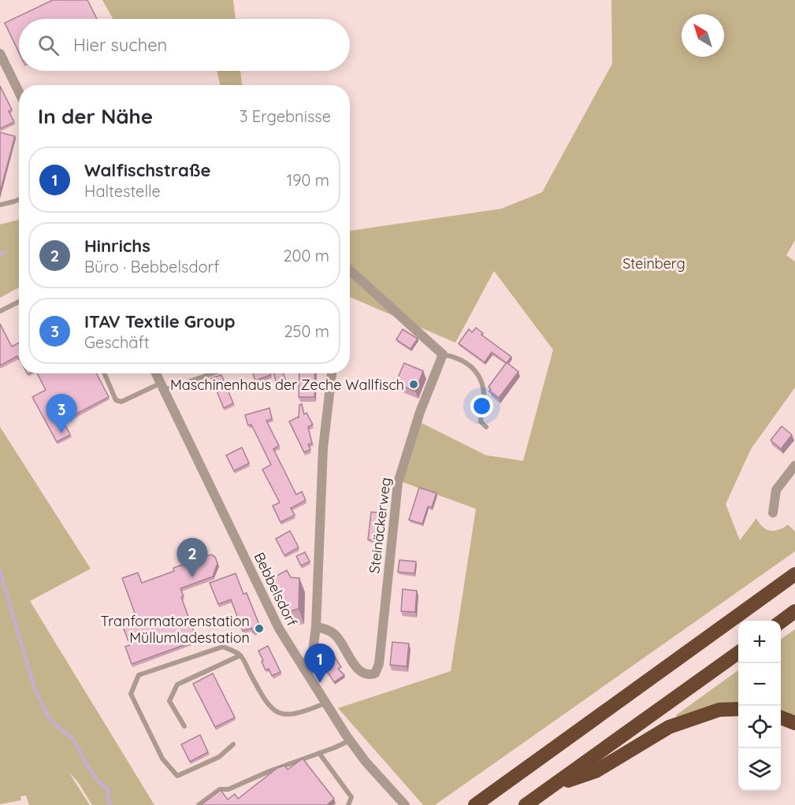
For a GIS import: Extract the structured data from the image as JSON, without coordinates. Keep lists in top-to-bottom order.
{
  "streets": {
    "street": ["Steinäckerweg", "Bebbelsdorf"]
  },
  "parks": ["Steinberg"],
  "places": ["Maschinenhaus der Zeche Wallfisch", "Tranformatorenstation Müllumladestation"],
  "north": "top left",
  "page": {
    "search": "Hier suchen",
    "heading": ["In der Nähe", "3 Ergebnisse"],
    "list": [
      {
        "mark": "1",
        "name": "Walfischstraße",
        "note": "Haltestelle",
        "value": "190 m"
      },
      {
        "mark": "2",
        "name": "Hinrichs",
        "note": "Büro · Bebbelsdorf",
        "value": "200 m"
      },
      {
        "mark": "3",
        "name": "ITAV Textile Group",
        "note": "Geschäft",
        "value": "250 m"
      }
    ],
    "pins": ["3", "2", "1"],
    "map_buttons": ["+", "−"]
  }
}
